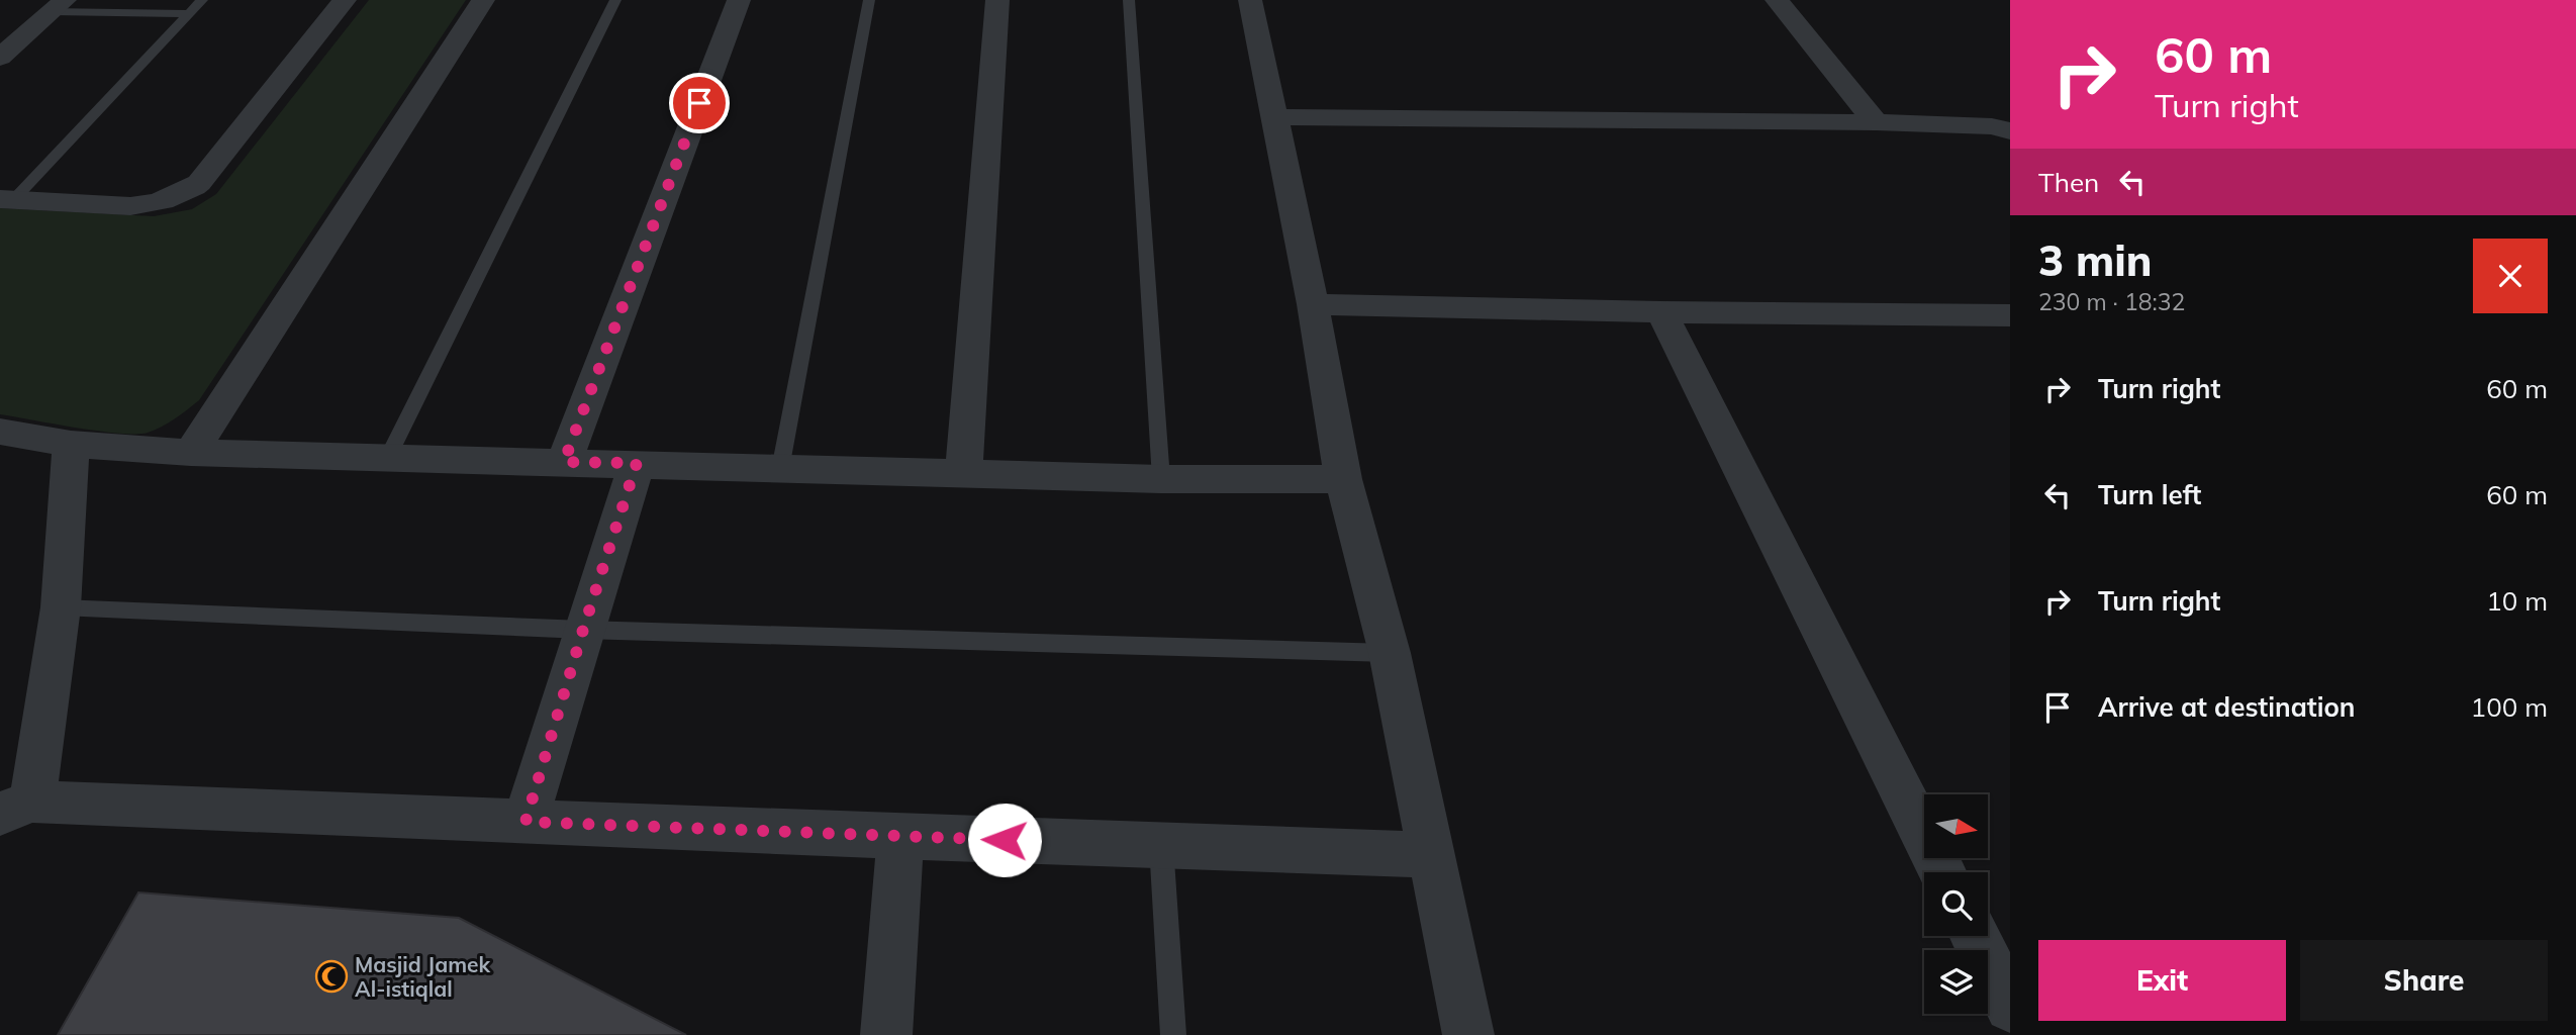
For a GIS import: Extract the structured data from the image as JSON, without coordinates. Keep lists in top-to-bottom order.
{
  "places": {
    "mosque": ["Masjid Jamek Al-istiqlal"]
  },
  "north": "right",
  "page": {
    "turn": ["60 m", "Turn right"],
    "then": "Then",
    "heading": ["3 min", "230 m · 18:32"],
    "list": [
      {
        "name": "Turn right",
        "value": "60 m"
      },
      {
        "name": "Turn left",
        "value": "60 m"
      },
      {
        "name": "Turn right",
        "value": "10 m"
      },
      {
        "name": "Arrive at destination",
        "value": "100 m"
      }
    ],
    "buttons": ["Exit", "Share"]
  }
}
